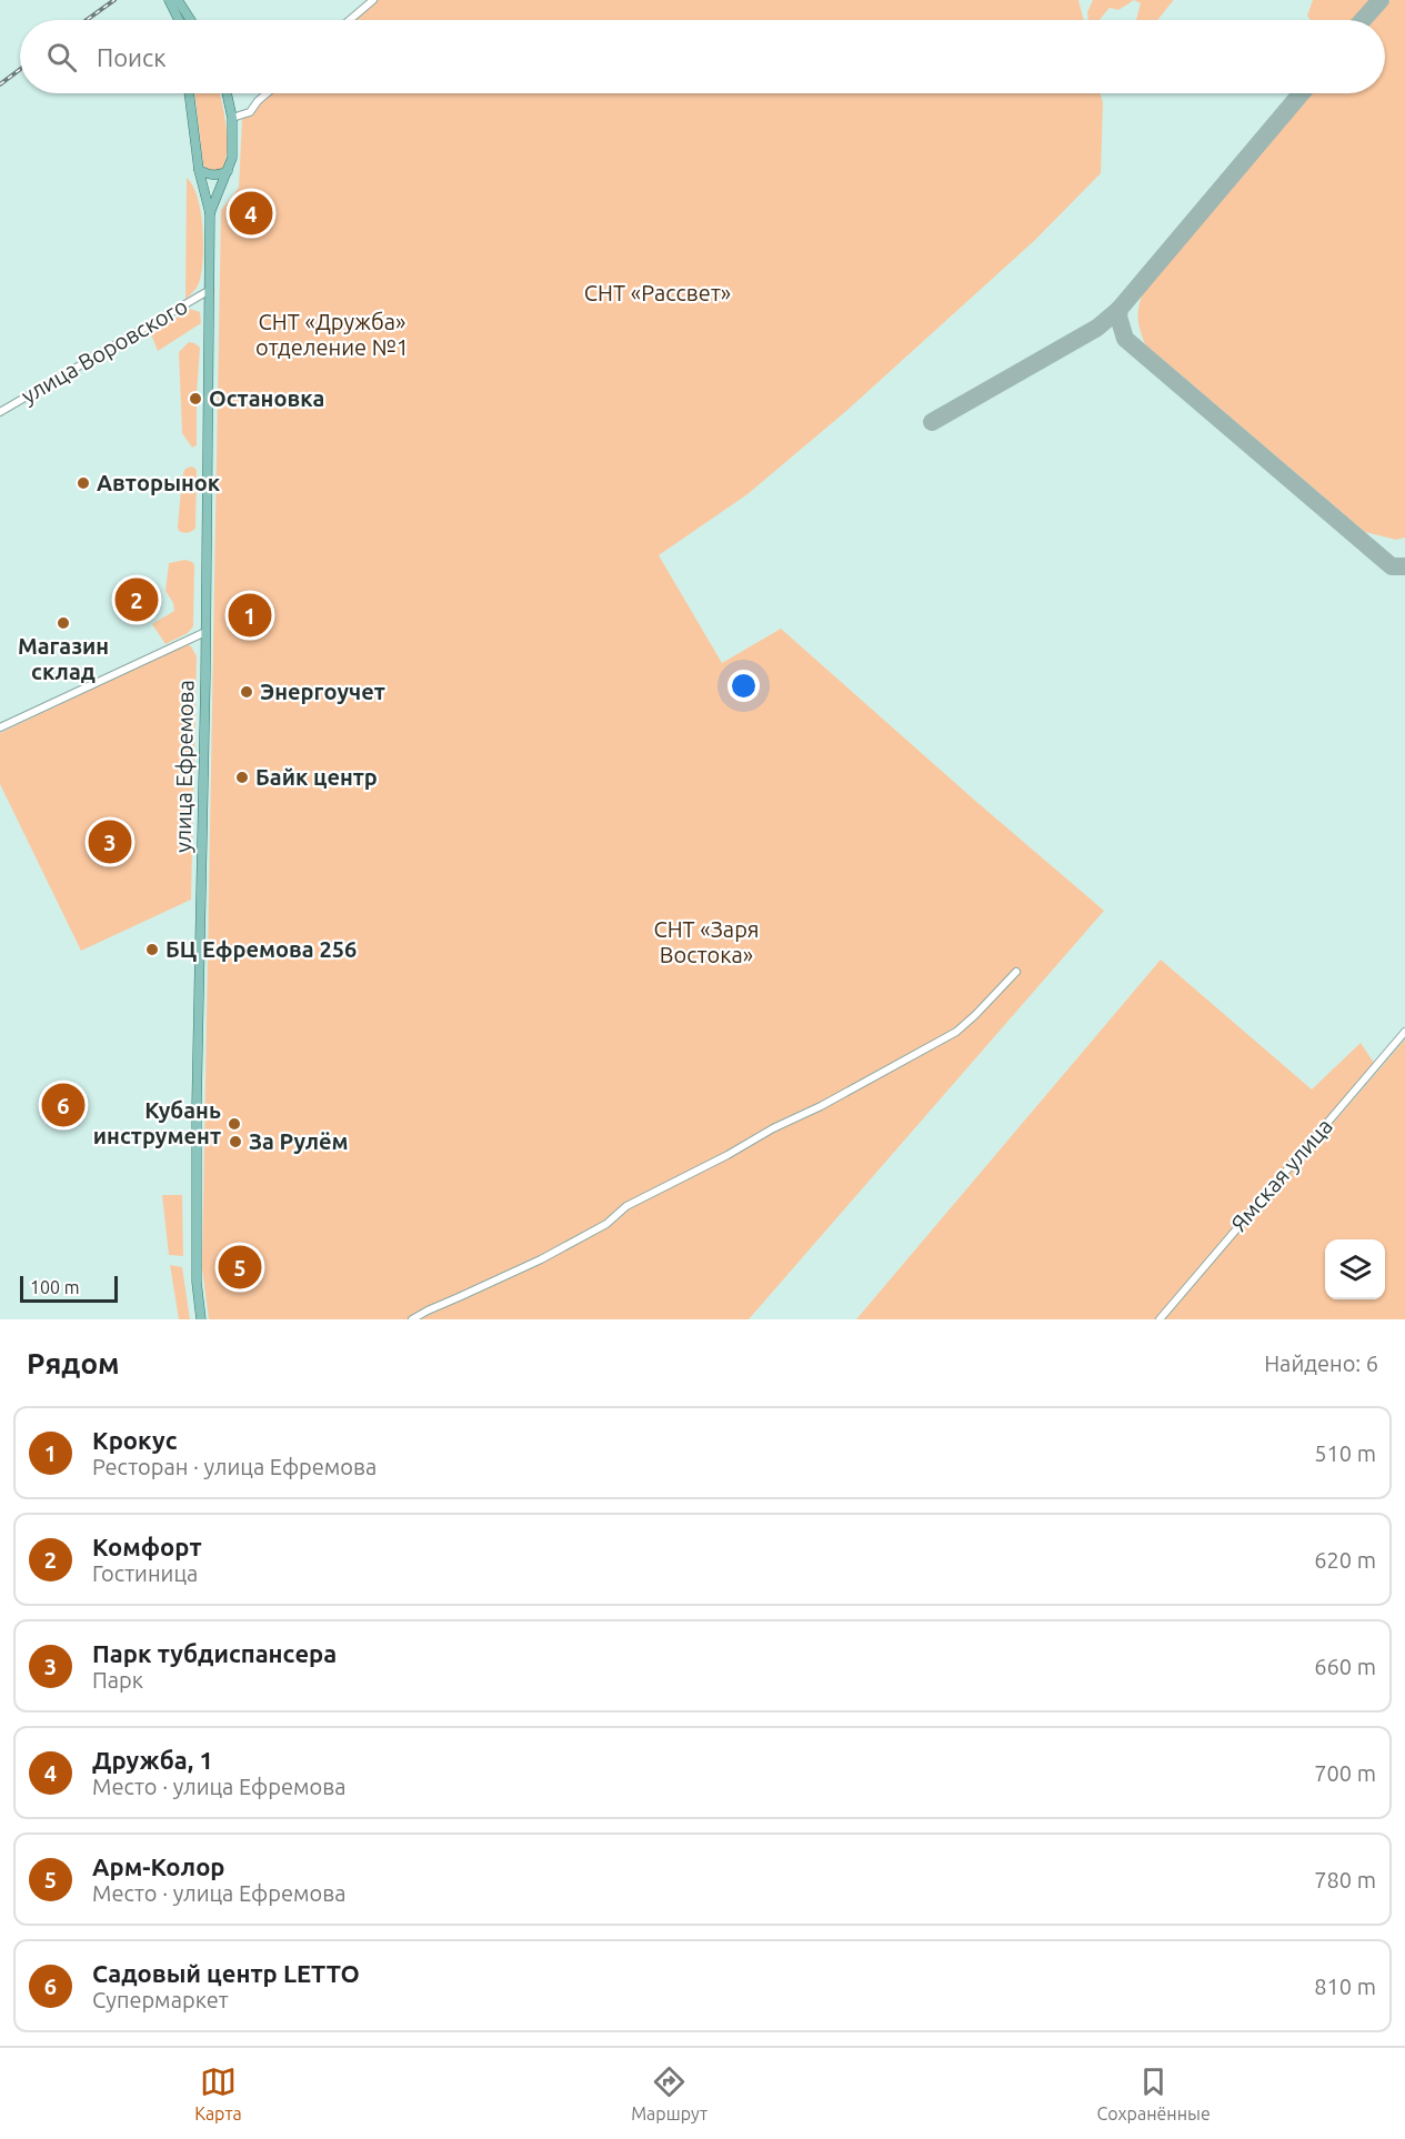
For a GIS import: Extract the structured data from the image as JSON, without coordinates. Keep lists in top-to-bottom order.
{
  "streets": {
    "main road": ["улица Ефремова"],
    "street": ["улица Воровского", "Ямская улица"]
  },
  "crossings": [
    ["улица Воровского", "улица Ефремова"]
  ],
  "parks": ["СНТ «Рассвет»", "СНТ «Дружба» отделение №1", "СНТ «Заря Востока»"],
  "places": [
    "Остановка",
    "Авторынок",
    "Магазин склад",
    "Энергоучет",
    "Байк центр",
    "БЦ Ефремова 256",
    "Кубань инструмент",
    "За Рулём"
  ],
  "scale_bar": "100 m",
  "page": {
    "search": "Поиск",
    "pins": [
      "4",
      "2",
      "1",
      "3",
      "6",
      "5"
    ],
    "scale": "100 m",
    "heading": ["Рядом", "Найдено: 6"],
    "list": [
      {
        "mark": "1",
        "name": "Крокус",
        "note": "Ресторан · улица Ефремова",
        "value": "510 m"
      },
      {
        "mark": "2",
        "name": "Комфорт",
        "note": "Гостиница",
        "value": "620 m"
      },
      {
        "mark": "3",
        "name": "Парк тубдиспансера",
        "note": "Парк",
        "value": "660 m"
      },
      {
        "mark": "4",
        "name": "Дружба, 1",
        "note": "Место · улица Ефремова",
        "value": "700 m"
      },
      {
        "mark": "5",
        "name": "Арм-Колор",
        "note": "Место · улица Ефремова",
        "value": "780 m"
      },
      {
        "mark": "6",
        "name": "Садовый центр LETTO",
        "note": "Супермаркет",
        "value": "810 m"
      }
    ],
    "nav": ["Карта", "Маршрут", "Сохранённые"]
  }
}
